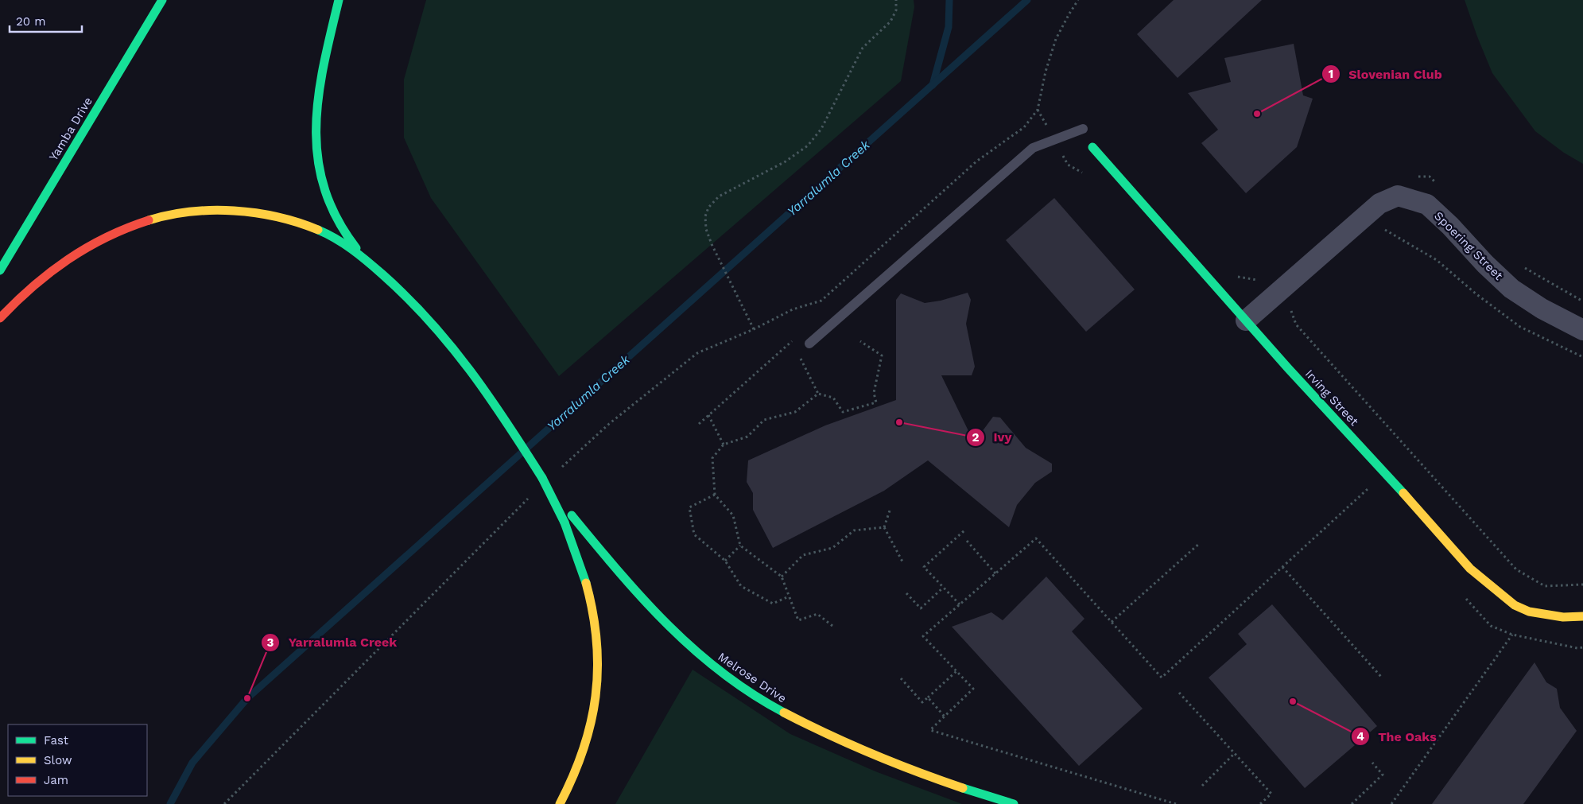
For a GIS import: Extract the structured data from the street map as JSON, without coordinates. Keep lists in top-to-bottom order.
{
  "streets": {
    "main road": ["Yamba Drive", "Irving Street", "Melrose Drive"],
    "street": ["Spoering Street"]
  },
  "crossings": [
    ["Spoering Street", "Irving Street"]
  ],
  "water": ["Yarralumla Creek"],
  "places": [
    "Slovenian Club",
    "Ivy",
    "Yarralumla Creek",
    "The Oaks"
  ],
  "legend": ["Fast", "Slow", "Jam"],
  "scale_bar": "20 m"
}
